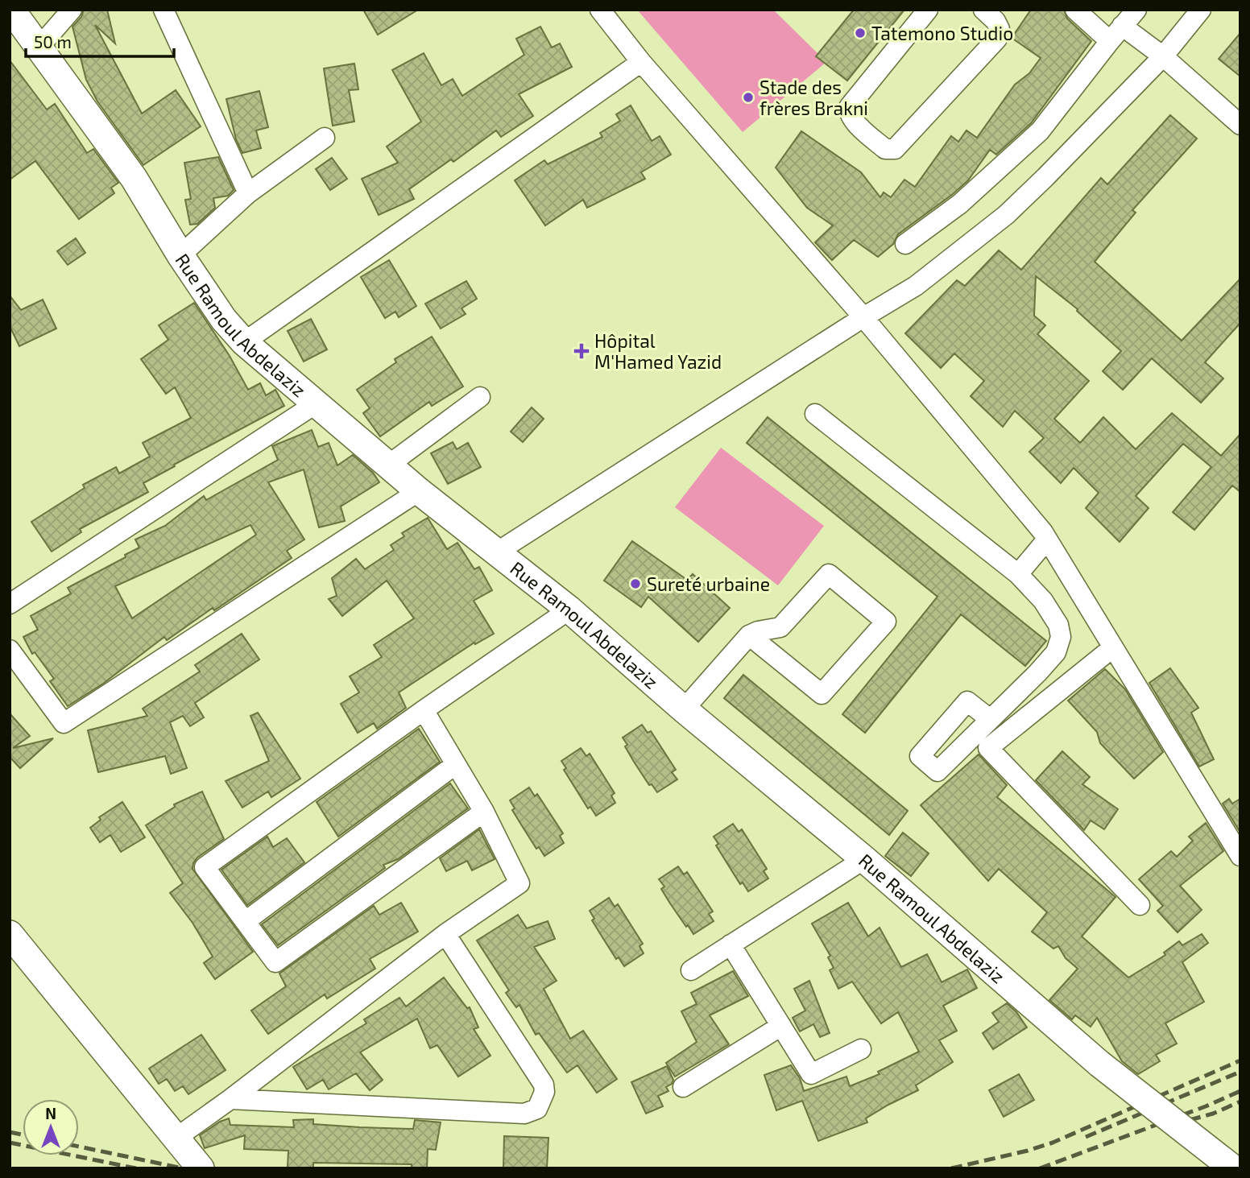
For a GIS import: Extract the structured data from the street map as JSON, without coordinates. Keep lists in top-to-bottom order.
{
  "streets": {
    "street": ["Rue Ramoul Abdelaziz"]
  },
  "places": {
    "other": ["Tatemono Studio", "Stade des frères Brakni", "Sureté urbaine"],
    "health": ["Hôpital M'Hamed Yazid"]
  },
  "scale_bar": "50 m",
  "north": "top"
}
